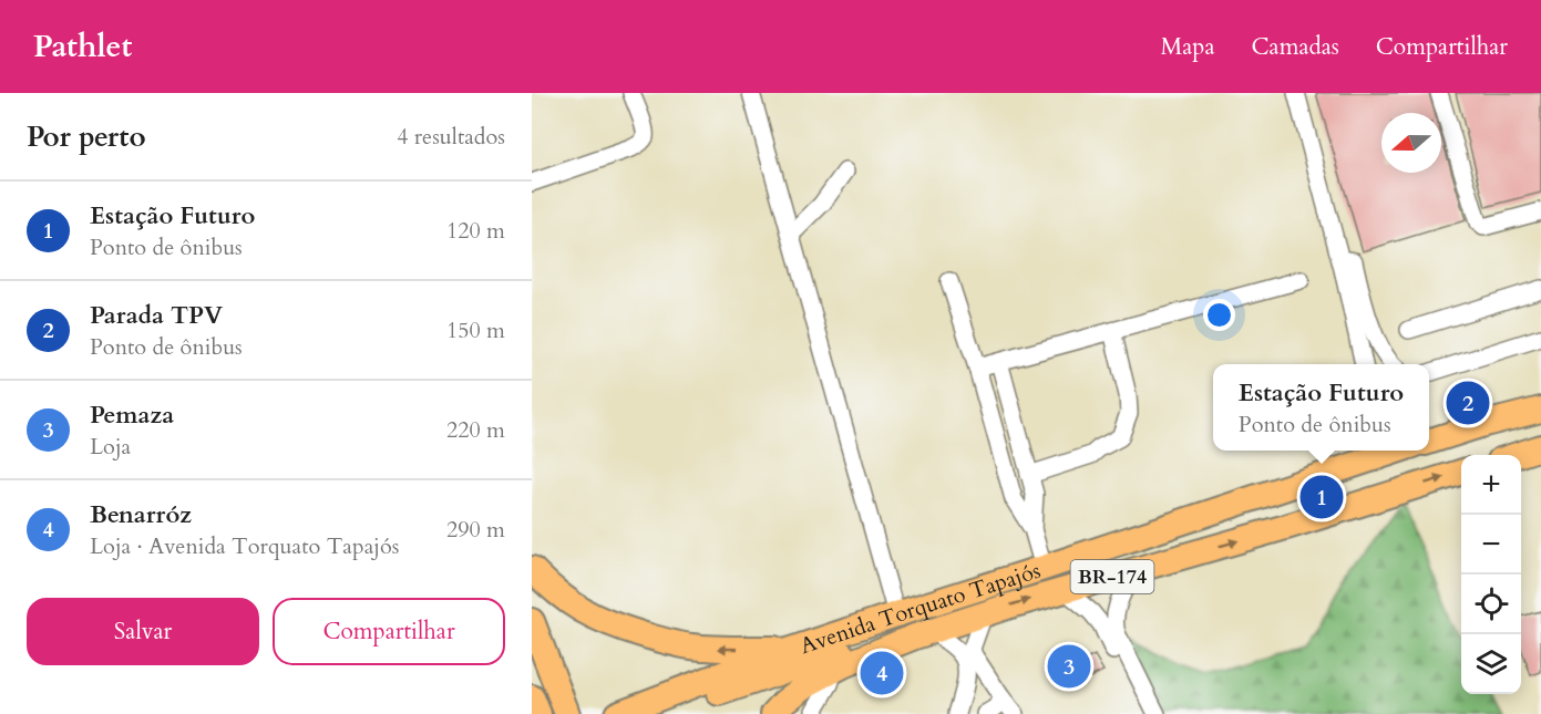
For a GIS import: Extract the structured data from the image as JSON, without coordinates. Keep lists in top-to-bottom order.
{
  "streets": {
    "highway": ["BR-174", "Avenida Torquato Tapajós"]
  },
  "north": "left",
  "page": {
    "header": "Pathlet",
    "nav": ["Mapa", "Camadas", "Compartilhar"],
    "heading": ["Por perto", "4 resultados"],
    "list": [
      {
        "mark": "1",
        "name": "Estação Futuro",
        "note": "Ponto de ônibus",
        "value": "120 m"
      },
      {
        "mark": "2",
        "name": "Parada TPV",
        "note": "Ponto de ônibus",
        "value": "150 m"
      },
      {
        "mark": "3",
        "name": "Pemaza",
        "note": "Loja",
        "value": "220 m"
      },
      {
        "mark": "4",
        "name": "Benarróz",
        "note": "Loja · Avenida Torquato Tapajós",
        "value": "290 m"
      }
    ],
    "popup": ["Estação Futuro", "Ponto de ônibus"],
    "pins": [
      "2",
      "1",
      "3",
      "4"
    ],
    "map_buttons": ["+", "−"],
    "buttons": ["Salvar", "Compartilhar"]
  }
}
